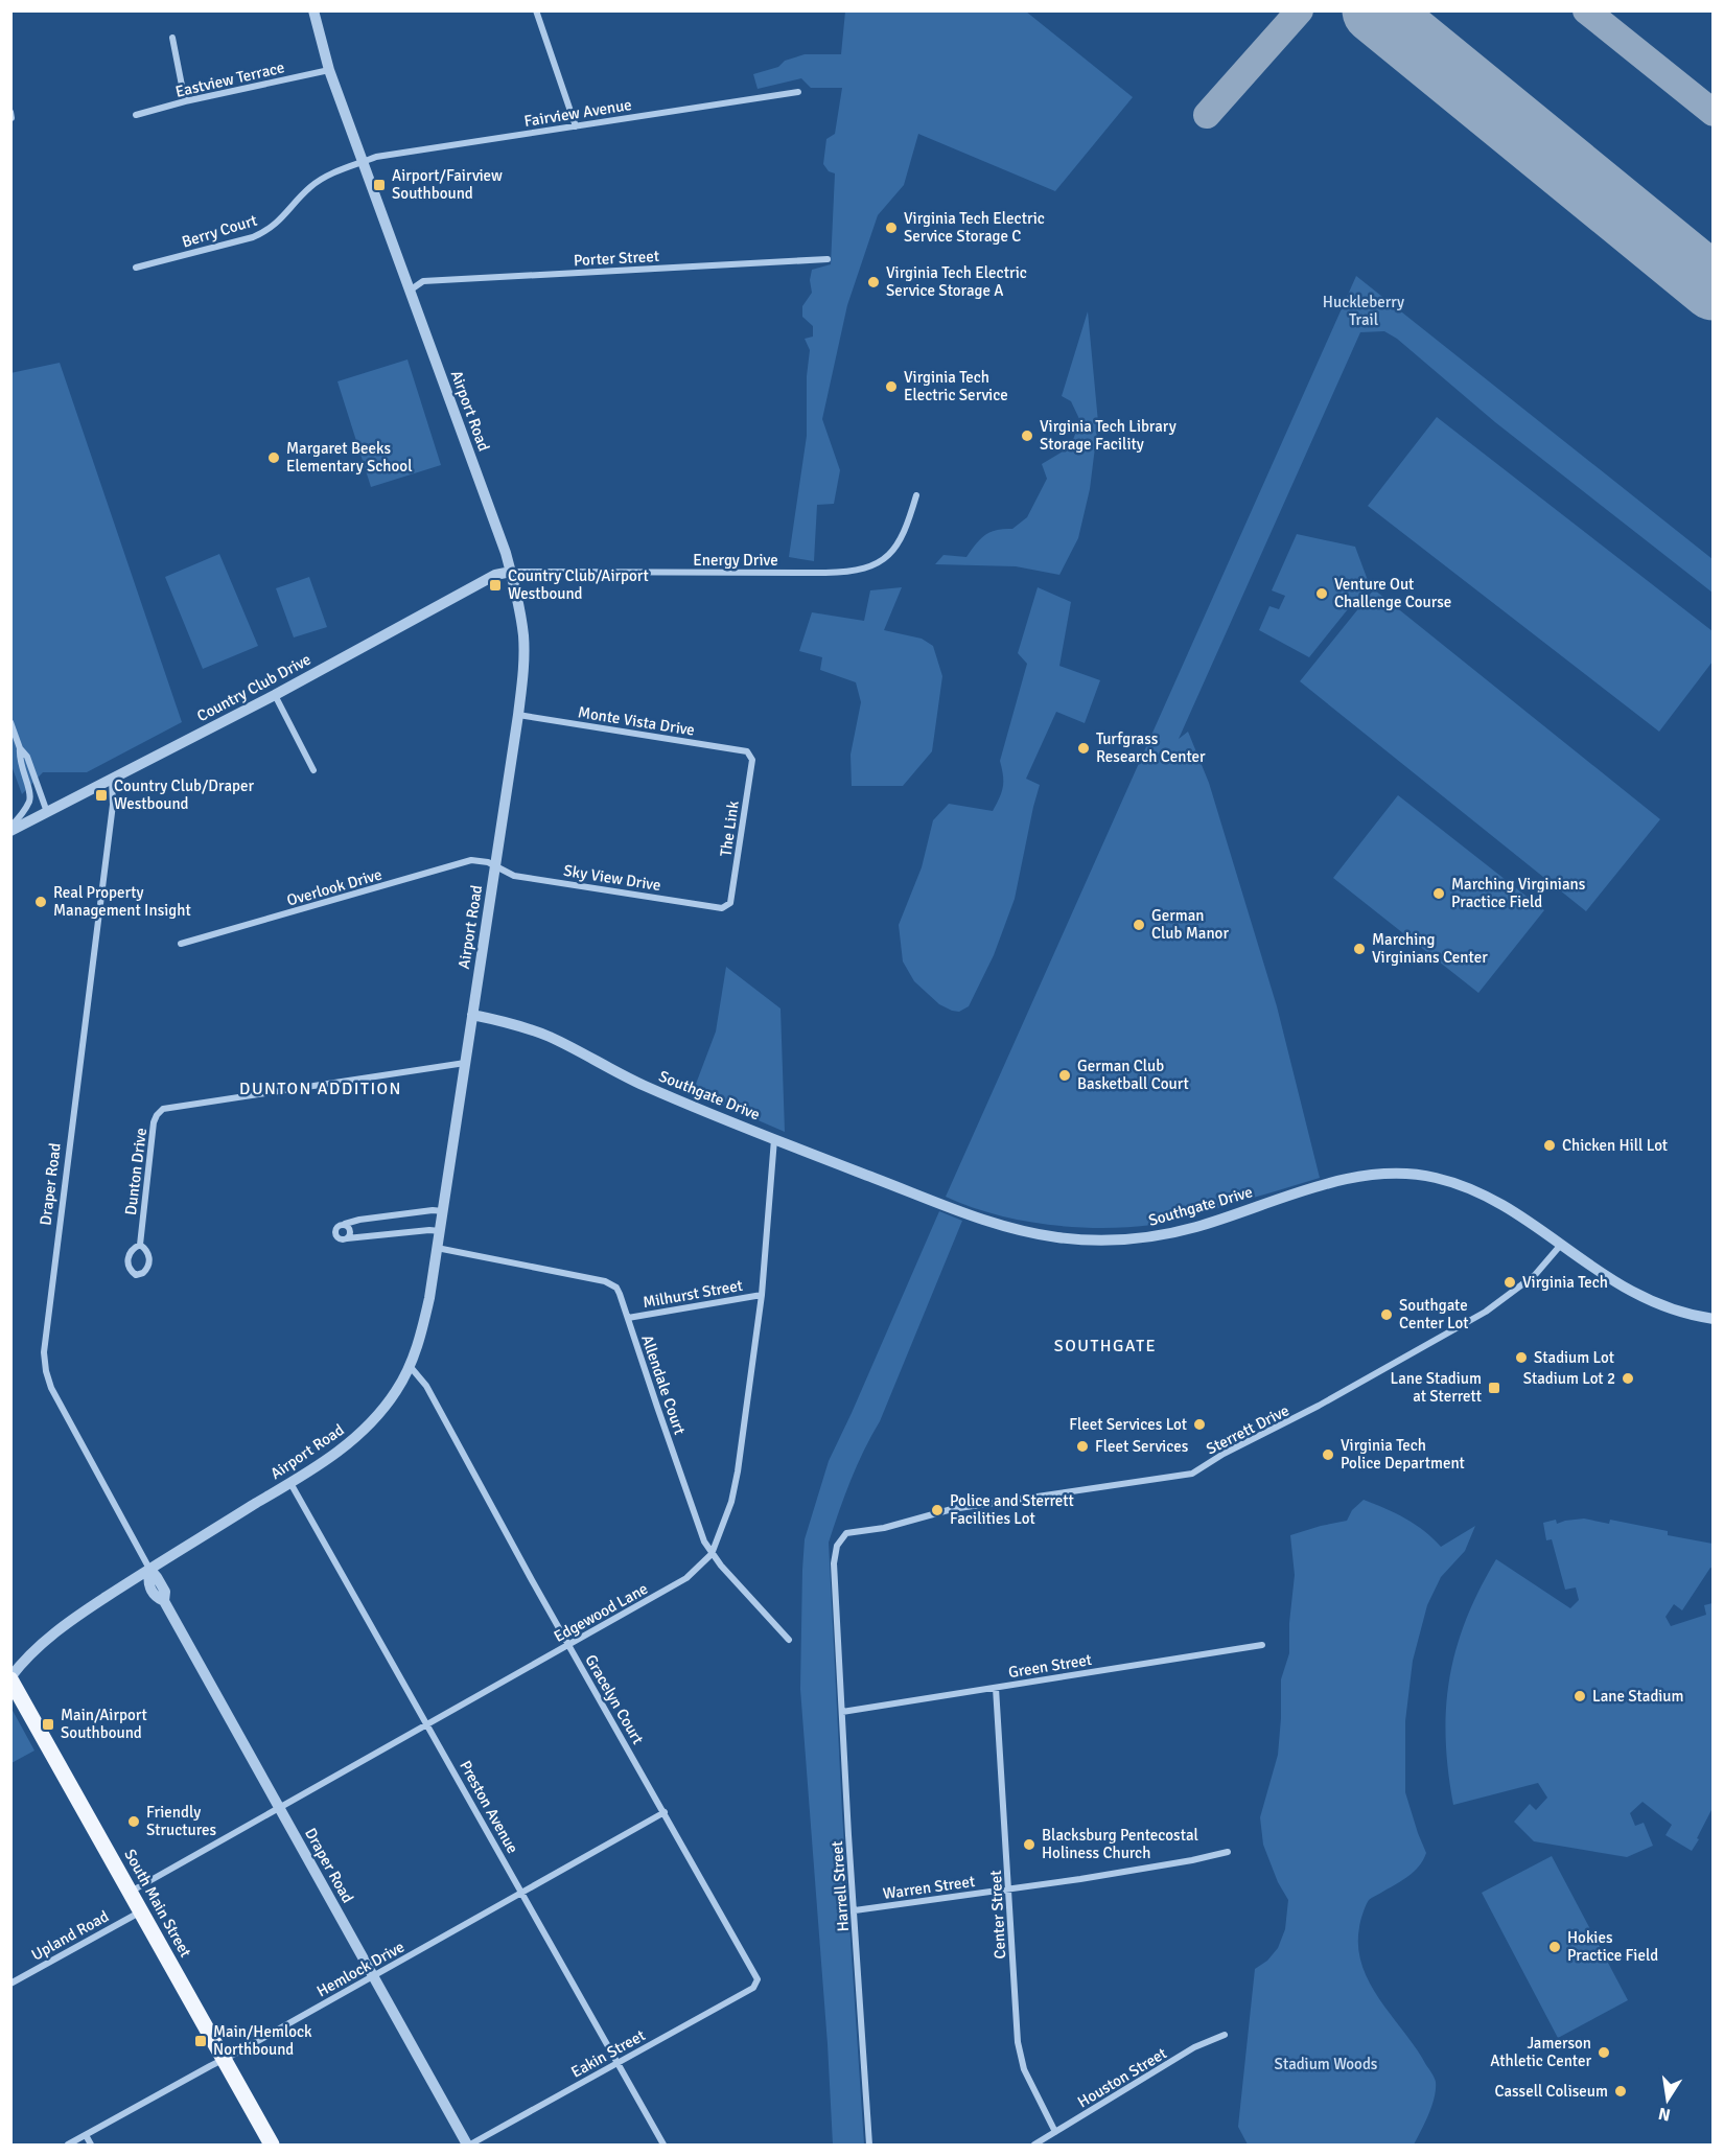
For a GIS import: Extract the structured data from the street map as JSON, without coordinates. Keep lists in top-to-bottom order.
{
  "streets": {
    "main road": ["South Main Street"],
    "street": [
      "Eastview Terrace",
      "Fairview Avenue",
      "Berry Court",
      "Porter Street",
      "Airport Road",
      "Energy Drive",
      "Country Club Drive",
      "Monte Vista Drive",
      "The Link",
      "Sky View Drive",
      "Overlook Drive",
      "Southgate Drive",
      "Dunton Drive",
      "Draper Road",
      "Milhurst Street",
      "Allendale Court",
      "Sterrett Drive",
      "Edgewood Lane",
      "Green Street",
      "Gracelyn Court",
      "Preston Avenue",
      "Harrell Street",
      "Warren Street",
      "Center Street",
      "Upland Road",
      "Hemlock Drive",
      "Eakin Street",
      "Houston Street"
    ]
  },
  "crossings": [
    ["Eastview Terrace", "Airport Road"],
    ["Fairview Avenue", "Berry Court"],
    ["Fairview Avenue", "Airport Road"],
    ["Berry Court", "Airport Road"],
    ["Porter Street", "Airport Road"],
    ["Airport Road", "Energy Drive"],
    ["Airport Road", "Country Club Drive"],
    ["Airport Road", "Monte Vista Drive"],
    ["Airport Road", "Sky View Drive"],
    ["Airport Road", "Overlook Drive"],
    ["Airport Road", "Southgate Drive"],
    ["Airport Road", "Dunton Drive"],
    ["Airport Road", "Draper Road"],
    ["Airport Road", "Allendale Court"],
    ["Airport Road", "Gracelyn Court"],
    ["Airport Road", "Preston Avenue"],
    ["Airport Road", "South Main Street"],
    ["Energy Drive", "Country Club Drive"],
    ["Country Club Drive", "Draper Road"],
    ["Monte Vista Drive", "The Link"],
    ["The Link", "Sky View Drive"],
    ["Sky View Drive", "Overlook Drive"],
    ["Southgate Drive", "Sterrett Drive"],
    ["Southgate Drive", "Edgewood Lane"],
    ["Draper Road", "Edgewood Lane"],
    ["Draper Road", "Hemlock Drive"],
    ["Draper Road", "Eakin Street"],
    ["Milhurst Street", "Allendale Court"],
    ["Milhurst Street", "Edgewood Lane"],
    ["Allendale Court", "Edgewood Lane"],
    ["Sterrett Drive", "Harrell Street"],
    ["Edgewood Lane", "Gracelyn Court"],
    ["Edgewood Lane", "Preston Avenue"],
    ["Edgewood Lane", "South Main Street"],
    ["Green Street", "Harrell Street"],
    ["Green Street", "Center Street"],
    ["Gracelyn Court", "Hemlock Drive"],
    ["Gracelyn Court", "Eakin Street"],
    ["Preston Avenue", "Hemlock Drive"],
    ["Preston Avenue", "Eakin Street"],
    ["Harrell Street", "Warren Street"],
    ["Warren Street", "Center Street"],
    ["South Main Street", "Upland Road"],
    ["South Main Street", "Hemlock Drive"],
    ["Center Street", "Houston Street"]
  ],
  "districts": ["DUNTON ADDITION", "SOUTHGATE"],
  "parks": ["Huckleberry Trail", "Stadium Woods"],
  "places": {
    "transit": [
      "Airport/Fairview Southbound",
      "Country Club/Airport Westbound",
      "Country Club/Draper Westbound",
      "Lane Stadium at Sterrett",
      "Main/Airport Southbound",
      "Main/Hemlock Northbound"
    ],
    "other": [
      "Virginia Tech Electric Service Storage C",
      "Virginia Tech Electric Service Storage A",
      "Virginia Tech Electric Service",
      "Virginia Tech Library Storage Facility",
      "Margaret Beeks Elementary School",
      "Venture Out Challenge Course",
      "Turfgrass Research Center",
      "Marching Virginians Practice Field",
      "Real Property Management Insight",
      "German Club Manor",
      "Marching Virginians Center",
      "German Club Basketball Court",
      "Chicken Hill Lot",
      "Virginia Tech",
      "Southgate Center Lot",
      "Stadium Lot",
      "Stadium Lot 2",
      "Fleet Services Lot",
      "Fleet Services",
      "Virginia Tech Police Department",
      "Police and Sterrett Facilities Lot",
      "Lane Stadium",
      "Friendly Structures",
      "Blacksburg Pentecostal Holiness Church",
      "Hokies Practice Field",
      "Jamerson Athletic Center",
      "Cassell Coliseum"
    ]
  },
  "north": "bottom"
}
